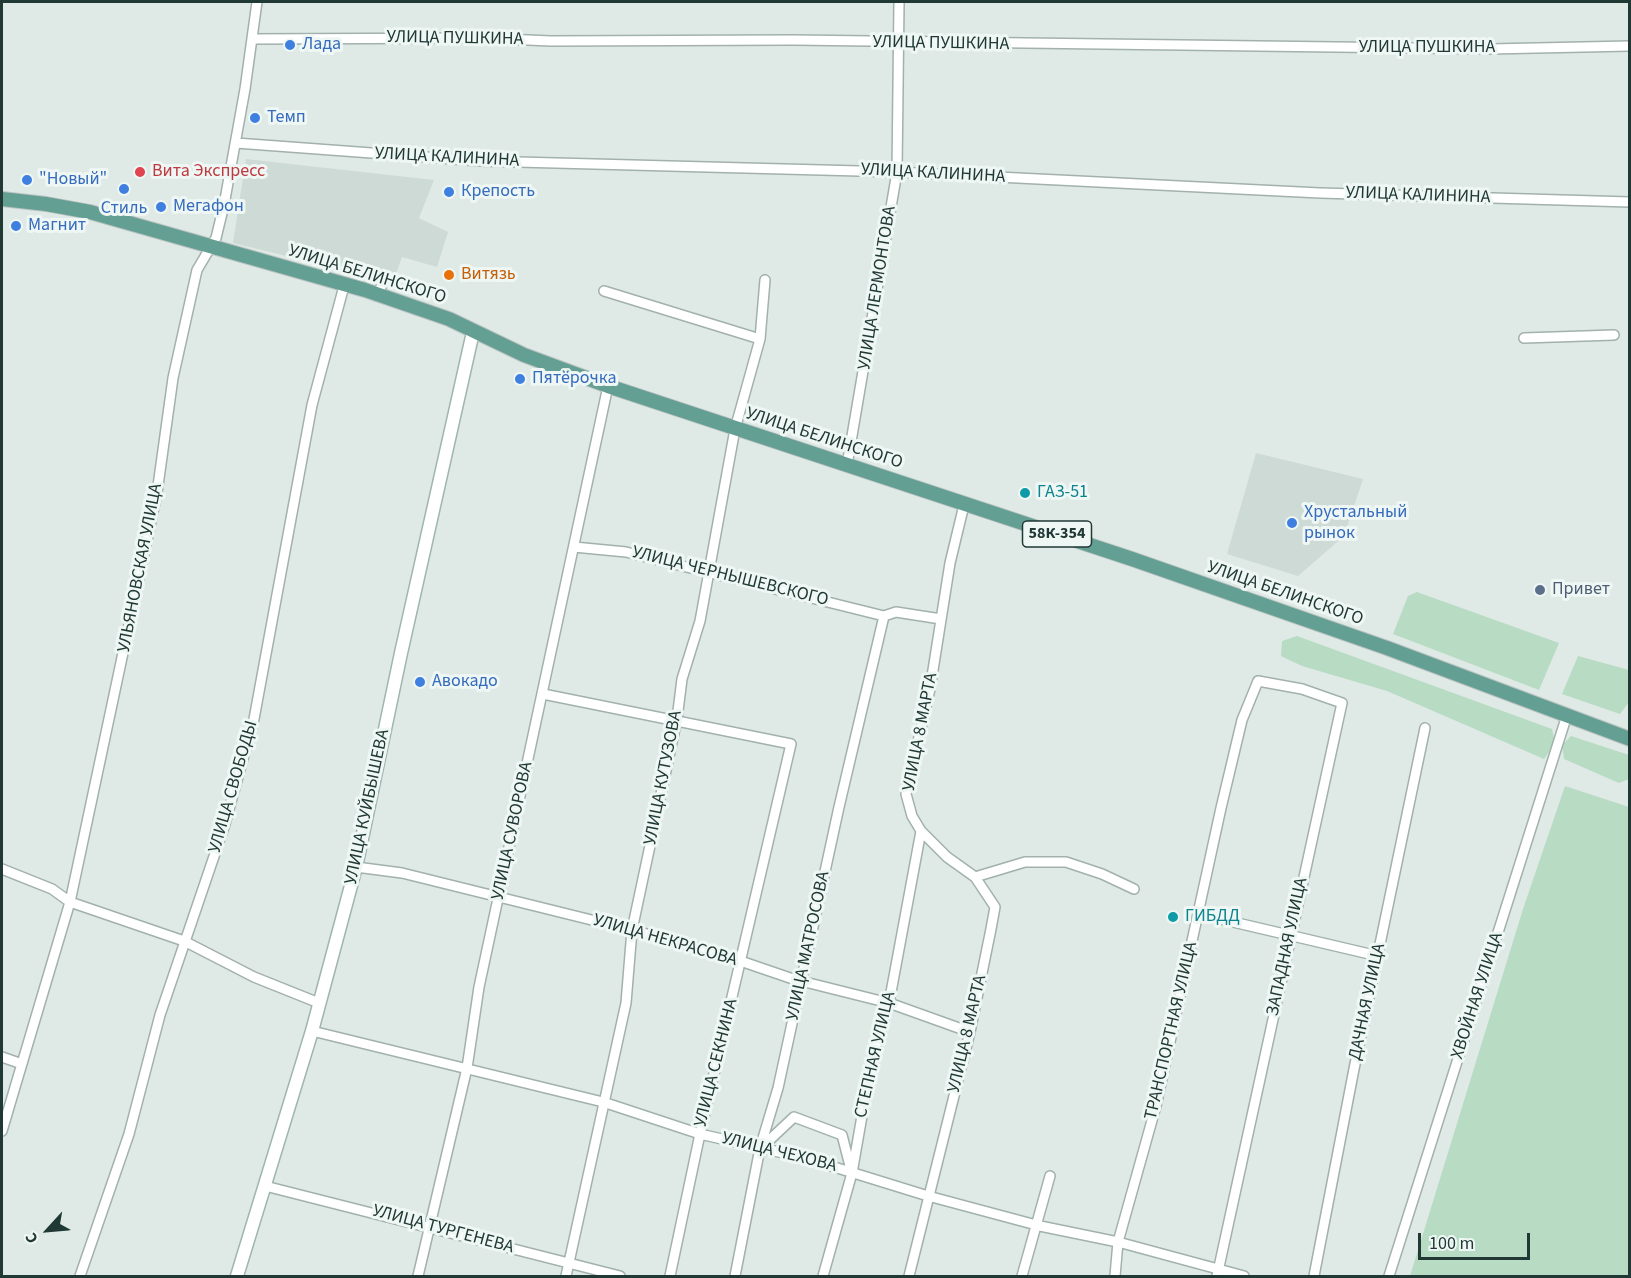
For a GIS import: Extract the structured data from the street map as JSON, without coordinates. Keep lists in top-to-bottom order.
{
  "streets": {
    "main road": ["УЛИЦА БЕЛИНСКОГО", "58К-354", "УЛИЦА КУЙБЫШЕВА"],
    "street": [
      "УЛИЦА ПУШКИНА",
      "УЛИЦА КАЛИНИНА",
      "УЛИЦА ЛЕРМОНТОВА",
      "УЛЬЯНОВСКАЯ УЛИЦА",
      "УЛИЦА ЧЕРНЫШЕВСКОГО",
      "УЛИЦА 8 МАРТА",
      "УЛИЦА КУТУЗОВА",
      "УЛИЦА СВОБОДЫ",
      "УЛИЦА СУВОРОВА",
      "УЛИЦА НЕКРАСОВА",
      "УЛИЦА МАТРОСОВА",
      "ЗАПАДНАЯ УЛИЦА",
      "ХВОЙНАЯ УЛИЦА",
      "ДАЧНАЯ УЛИЦА",
      "ТРАНСПОРТНАЯ УЛИЦА",
      "СТЕПНАЯ УЛИЦА",
      "УЛИЦА СЕКНИНА",
      "УЛИЦА ЧЕХОВА",
      "УЛИЦА ТУРГЕНЕВА"
    ]
  },
  "crossings": [
    ["УЛИЦА ПУШКИНА", "УЛИЦА ЛЕРМОНТОВА"],
    ["УЛИЦА ПУШКИНА", "УЛЬЯНОВСКАЯ УЛИЦА"],
    ["УЛИЦА КАЛИНИНА", "УЛИЦА ЛЕРМОНТОВА"],
    ["УЛИЦА КАЛИНИНА", "УЛЬЯНОВСКАЯ УЛИЦА"],
    ["УЛИЦА БЕЛИНСКОГО", "УЛИЦА ЛЕРМОНТОВА"],
    ["УЛИЦА БЕЛИНСКОГО", "УЛЬЯНОВСКАЯ УЛИЦА"],
    ["УЛИЦА БЕЛИНСКОГО", "УЛИЦА 8 МАРТА"],
    ["УЛИЦА БЕЛИНСКОГО", "УЛИЦА КУТУЗОВА"],
    ["УЛИЦА БЕЛИНСКОГО", "УЛИЦА СВОБОДЫ"],
    ["УЛИЦА БЕЛИНСКОГО", "УЛИЦА КУЙБЫШЕВА"],
    ["УЛИЦА БЕЛИНСКОГО", "УЛИЦА СУВОРОВА"],
    ["УЛИЦА БЕЛИНСКОГО", "ХВОЙНАЯ УЛИЦА"],
    ["УЛИЦА ЧЕРНЫШЕВСКОГО", "УЛИЦА 8 МАРТА"],
    ["УЛИЦА ЧЕРНЫШЕВСКОГО", "УЛИЦА КУТУЗОВА"],
    ["УЛИЦА ЧЕРНЫШЕВСКОГО", "УЛИЦА СУВОРОВА"],
    ["УЛИЦА ЧЕРНЫШЕВСКОГО", "УЛИЦА МАТРОСОВА"],
    ["УЛИЦА 8 МАРТА", "УЛИЦА НЕКРАСОВА"],
    ["УЛИЦА 8 МАРТА", "СТЕПНАЯ УЛИЦА"],
    ["УЛИЦА 8 МАРТА", "УЛИЦА ЧЕХОВА"],
    ["УЛИЦА КУТУЗОВА", "УЛИЦА НЕКРАСОВА"],
    ["УЛИЦА КУТУЗОВА", "УЛИЦА СЕКНИНА"],
    ["УЛИЦА КУТУЗОВА", "УЛИЦА ЧЕХОВА"],
    ["УЛИЦА КУТУЗОВА", "УЛИЦА ТУРГЕНЕВА"],
    ["УЛИЦА КУЙБЫШЕВА", "УЛИЦА НЕКРАСОВА"],
    ["УЛИЦА КУЙБЫШЕВА", "УЛИЦА ЧЕХОВА"],
    ["УЛИЦА КУЙБЫШЕВА", "УЛИЦА ТУРГЕНЕВА"],
    ["УЛИЦА СУВОРОВА", "УЛИЦА НЕКРАСОВА"],
    ["УЛИЦА СУВОРОВА", "УЛИЦА ЧЕХОВА"],
    ["УЛИЦА СУВОРОВА", "УЛИЦА ТУРГЕНЕВА"],
    ["УЛИЦА НЕКРАСОВА", "УЛИЦА МАТРОСОВА"],
    ["УЛИЦА НЕКРАСОВА", "СТЕПНАЯ УЛИЦА"],
    ["УЛИЦА НЕКРАСОВА", "УЛИЦА СЕКНИНА"],
    ["УЛИЦА МАТРОСОВА", "УЛИЦА ЧЕХОВА"],
    ["ЗАПАДНАЯ УЛИЦА", "ТРАНСПОРТНАЯ УЛИЦА"],
    ["ЗАПАДНАЯ УЛИЦА", "УЛИЦА ЧЕХОВА"],
    ["ТРАНСПОРТНАЯ УЛИЦА", "УЛИЦА ЧЕХОВА"],
    ["СТЕПНАЯ УЛИЦА", "УЛИЦА ЧЕХОВА"],
    ["УЛИЦА СЕКНИНА", "УЛИЦА ЧЕХОВА"]
  ],
  "places": [
    "Лада",
    "Темп",
    "Вита Экспресс",
    "\"Новый\"",
    "Стиль",
    "Крепость",
    "Мегафон",
    "Магнит",
    "Витязь",
    "Пятёрочка",
    "ГАЗ-51",
    "Хрустальный рынок",
    "Привет",
    "Авокадо",
    "ГИБДД"
  ],
  "scale_bar": "100 m",
  "north": "bottom left"
}
